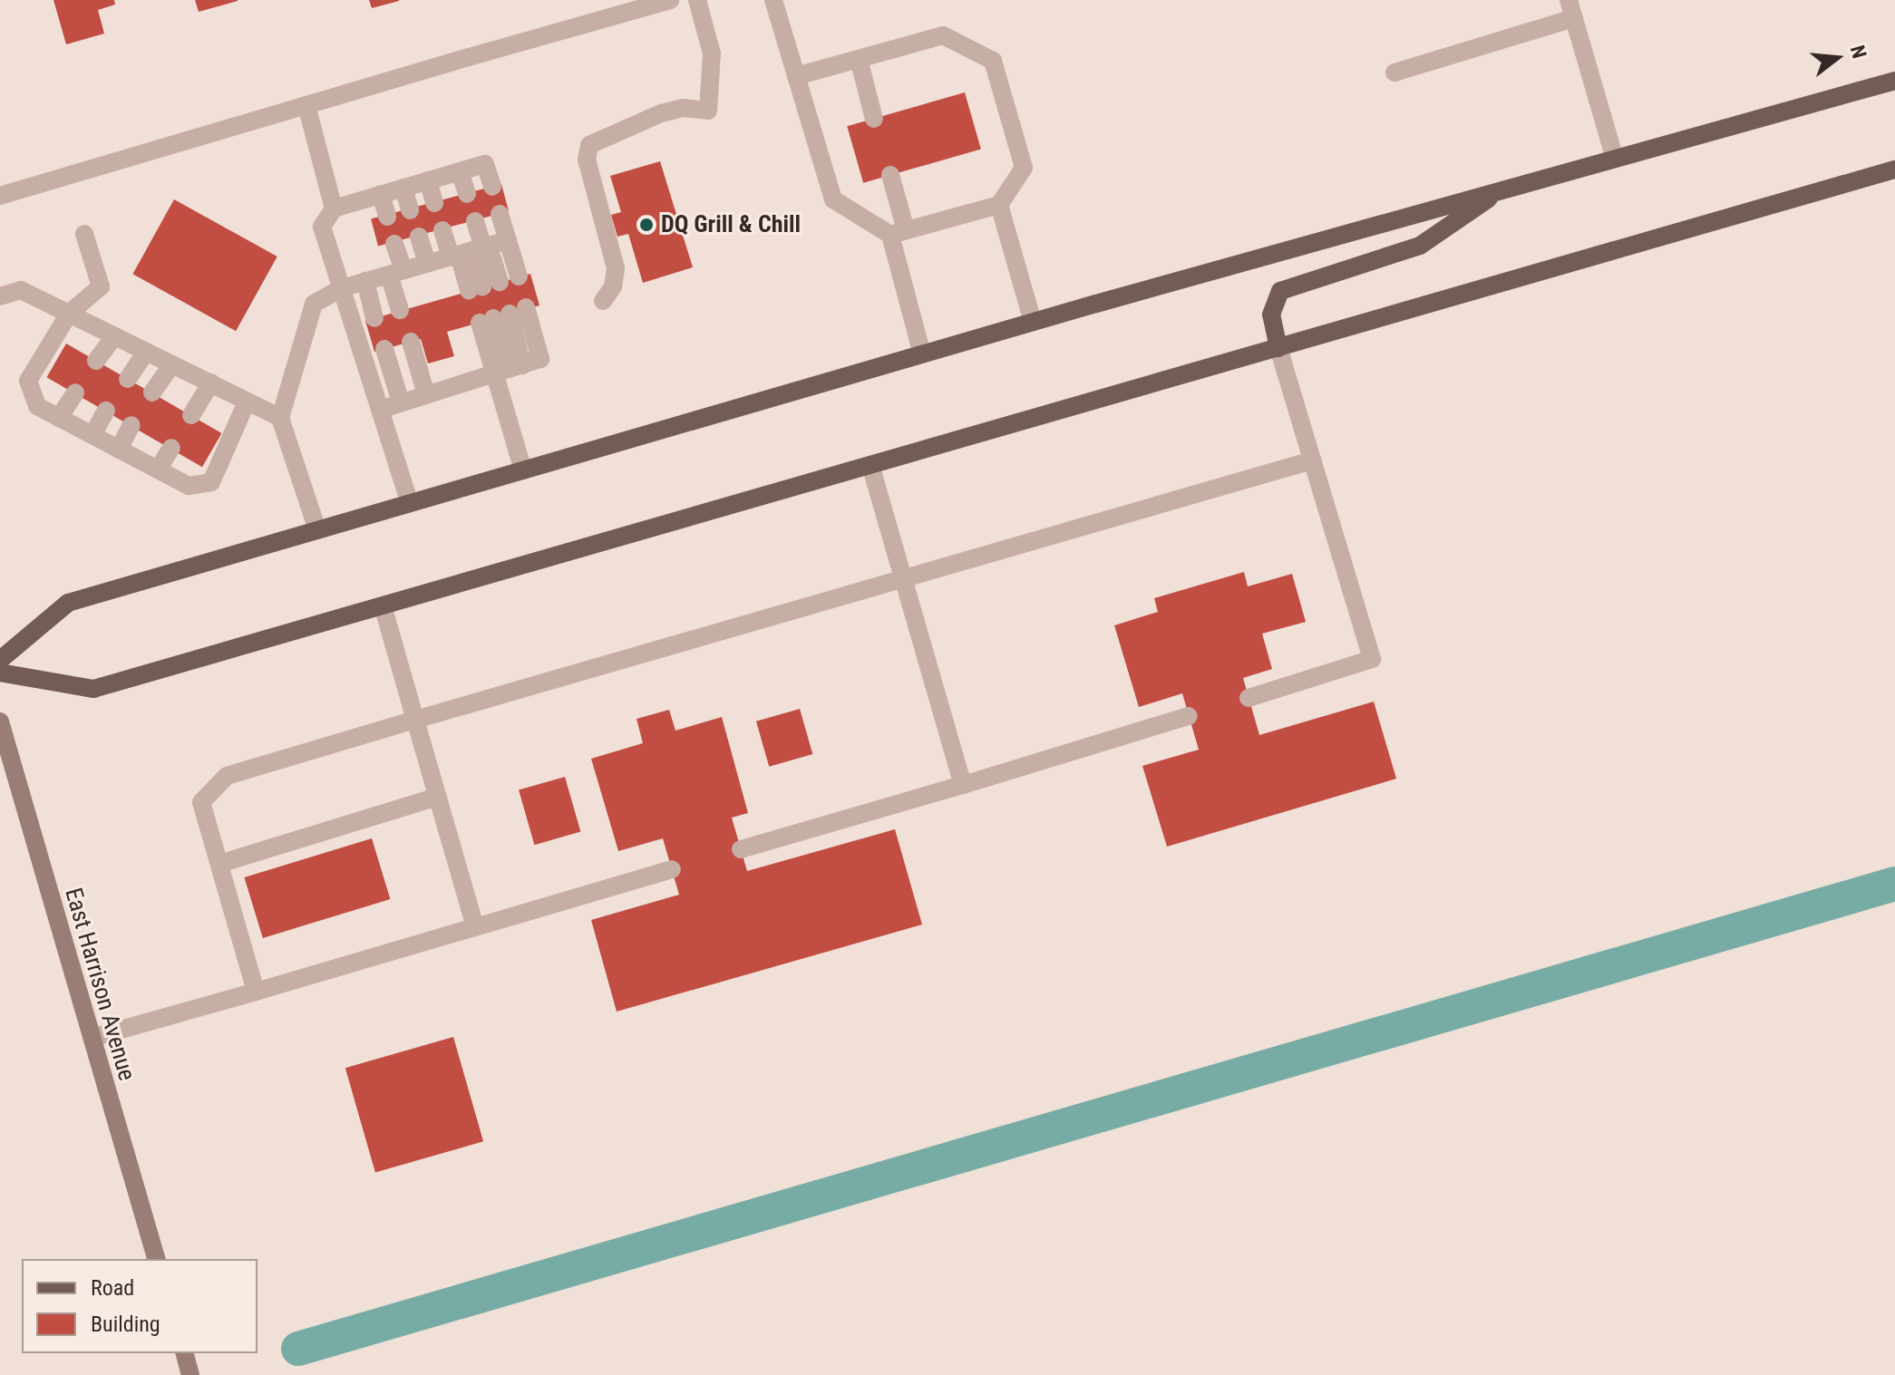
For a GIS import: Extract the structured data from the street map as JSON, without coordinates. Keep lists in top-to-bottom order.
{
  "streets": {
    "main road": ["East Harrison Avenue"]
  },
  "places": ["DQ Grill & Chill"],
  "legend": ["Road", "Building"],
  "north": "right"
}
